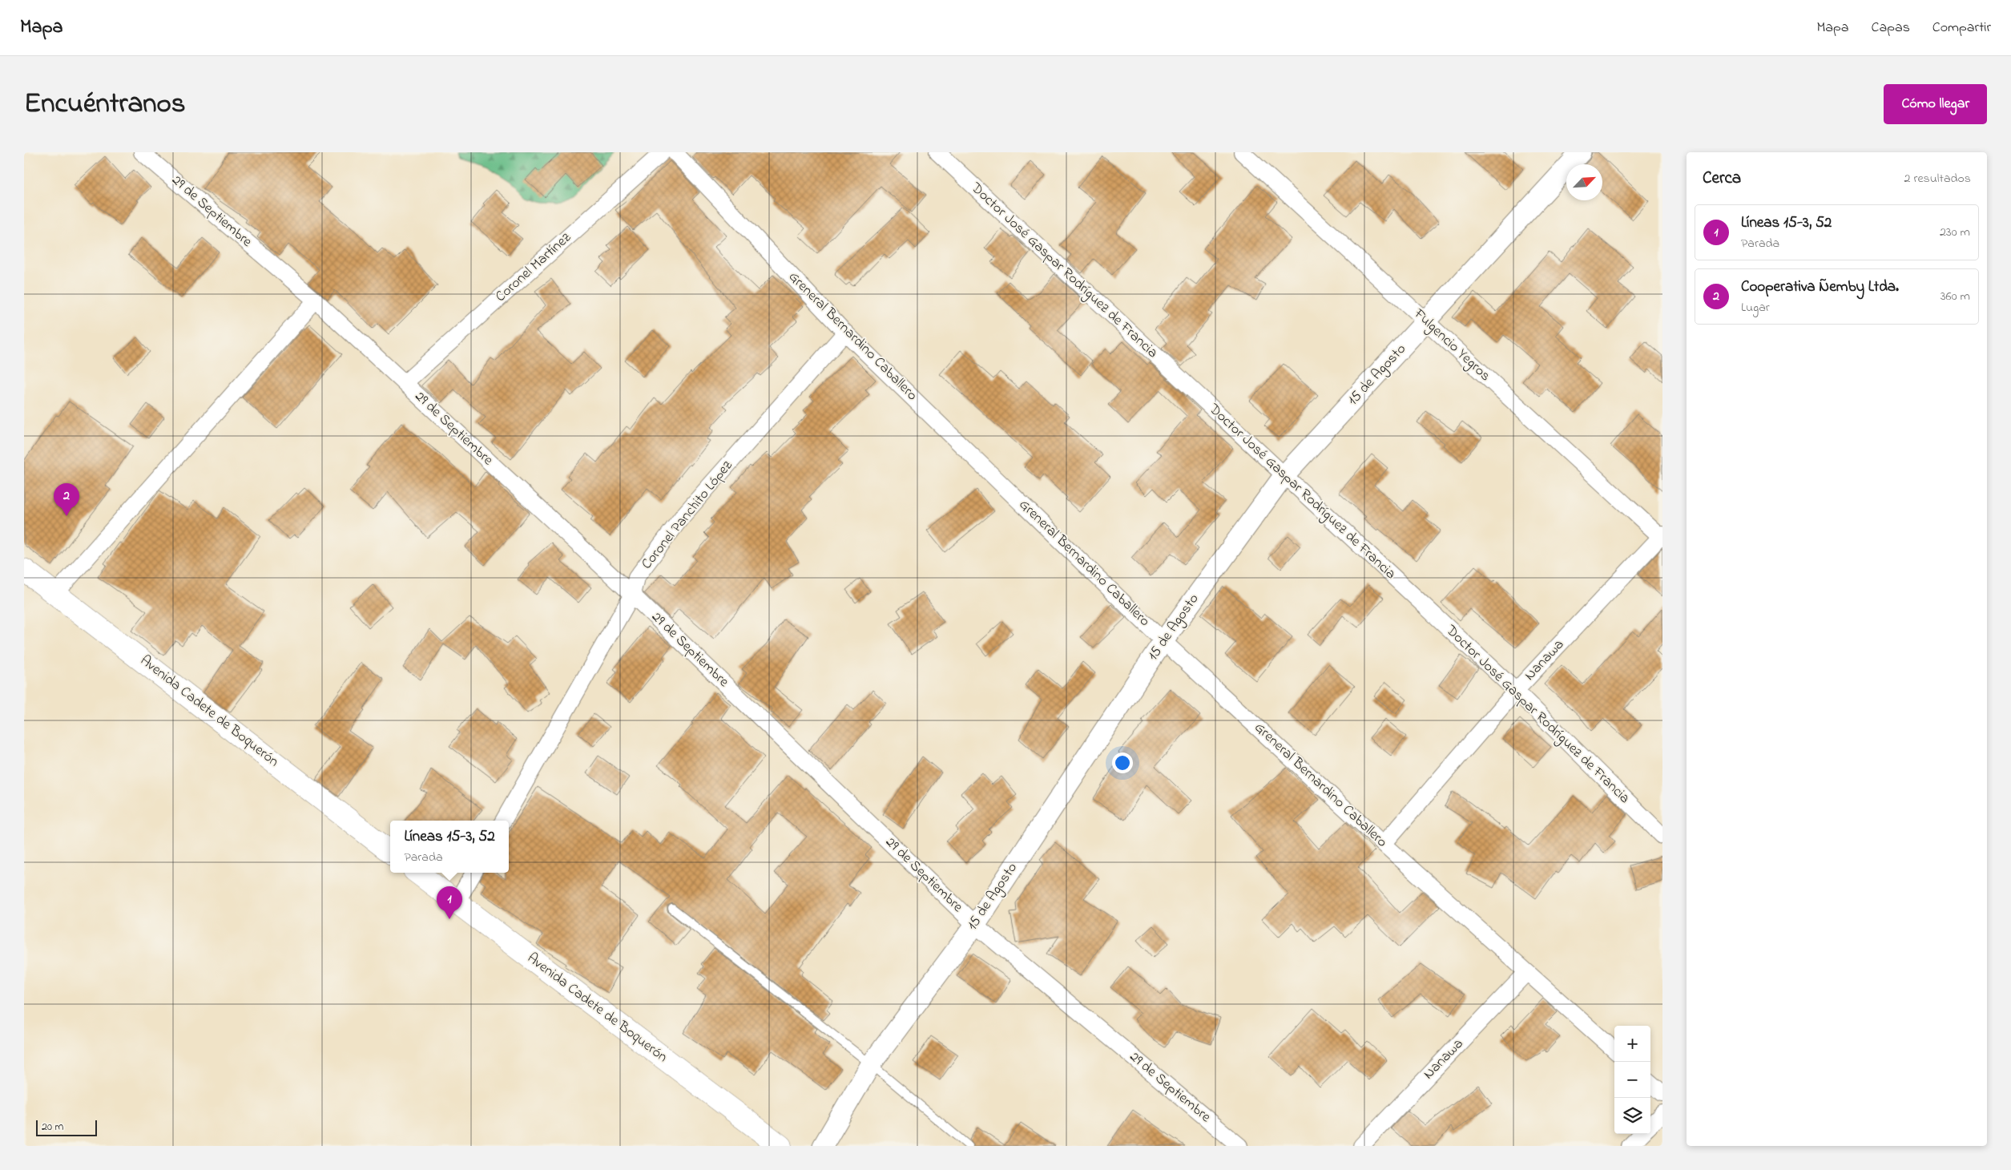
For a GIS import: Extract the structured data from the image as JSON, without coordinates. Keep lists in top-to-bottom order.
{
  "streets": {
    "main road": ["Avenida Cadete de Boquerón"],
    "street": [
      "29 de Septiembre",
      "Coronel Martínez",
      "Doctor José Gaspar Rodríguez de Francia",
      "Greneral Bernardino Caballero",
      "Fulgencio Yegros",
      "15 de Agosto",
      "Coronel Panchito López",
      "Nanawa"
    ]
  },
  "crossings": [
    ["29 de Septiembre", "Coronel Martínez"],
    ["29 de Septiembre", "15 de Agosto"],
    ["29 de Septiembre", "Coronel Panchito López"],
    ["Doctor José Gaspar Rodríguez de Francia", "15 de Agosto"],
    ["Doctor José Gaspar Rodríguez de Francia", "Nanawa"],
    ["Greneral Bernardino Caballero", "15 de Agosto"],
    ["Greneral Bernardino Caballero", "Coronel Panchito López"],
    ["Greneral Bernardino Caballero", "Nanawa"],
    ["Fulgencio Yegros", "15 de Agosto"],
    ["Fulgencio Yegros", "Nanawa"]
  ],
  "scale_bar": "20 m",
  "north": "top right",
  "page": {
    "header": "Mapa",
    "nav": ["Mapa", "Capas", "Compartir"],
    "title": "Encuéntranos",
    "buttons": "Cómo llegar",
    "heading": ["Cerca", "2 resultados"],
    "list": [
      {
        "mark": "1",
        "name": "Líneas 15-3, 52",
        "note": "Parada",
        "value": "230 m"
      },
      {
        "mark": "2",
        "name": "Cooperativa Ñemby Ltda.",
        "note": "Lugar",
        "value": "360 m"
      }
    ],
    "pins": ["2", "1"],
    "popup": ["Líneas 15-3, 52", "Parada"],
    "map_buttons": ["+", "−"],
    "scale": "20 m"
  }
}
